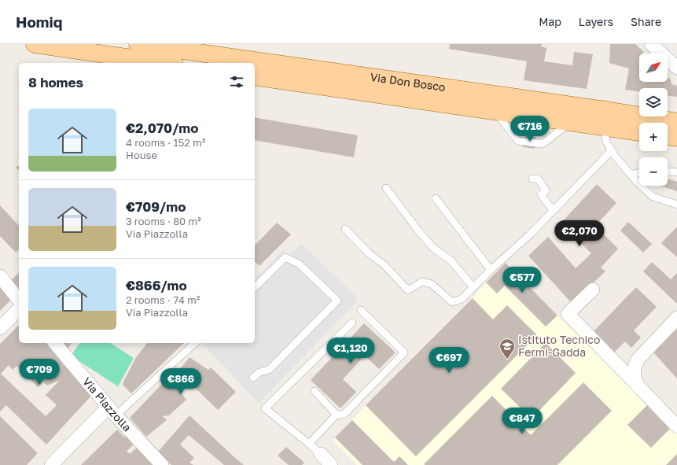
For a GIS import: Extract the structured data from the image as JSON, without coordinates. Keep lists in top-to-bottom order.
{
  "streets": {
    "main road": ["Via Don Bosco"],
    "street": ["Via Piazzolla"]
  },
  "places": {
    "school or university": ["Istituto Tecnico Fermi-Gadda"]
  },
  "north": "top right",
  "page": {
    "header": "Homiq",
    "nav": ["Map", "Layers", "Share"],
    "map_buttons": ["+", "−"],
    "heading": "8 homes",
    "list": [
      {
        "name": "€2,070/mo",
        "note": "4 rooms · 152 m² · House"
      },
      {
        "name": "€709/mo",
        "note": "3 rooms · 80 m² · Via Piazzolla"
      },
      {
        "name": "€866/mo",
        "note": "2 rooms · 74 m² · Via Piazzolla"
      }
    ],
    "price": [
      "€716",
      "€2,070",
      "€577",
      "€1,120",
      "€697",
      "€709",
      "€866",
      "€847"
    ]
  }
}
